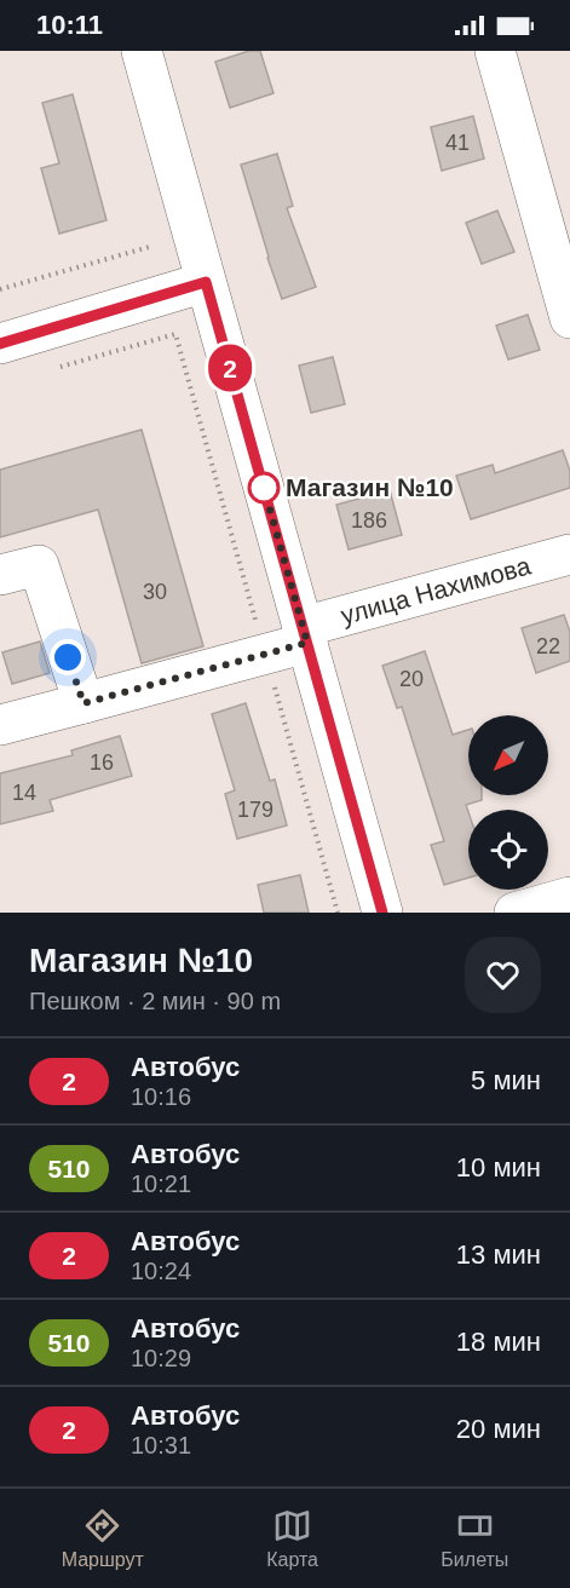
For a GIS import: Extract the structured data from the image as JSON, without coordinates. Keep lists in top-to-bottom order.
{
  "streets": {
    "street": ["улица Нахимова"]
  },
  "places": ["Магазин №10"],
  "lines": ["bus line 2"],
  "house_numbers": [
    "41",
    "186",
    "30",
    "22",
    "20",
    "16",
    "14",
    "179"
  ],
  "north": "bottom left",
  "page": {
    "status": "10:11",
    "on_map": "2",
    "heading": ["Магазин №10", "Пешком · 2 мин · 90 m"],
    "list": [
      {
        "mark": "2",
        "name": "Автобус",
        "note": "10:16",
        "value": "5 мин"
      },
      {
        "mark": "510",
        "name": "Автобус",
        "note": "10:21",
        "value": "10 мин"
      },
      {
        "mark": "2",
        "name": "Автобус",
        "note": "10:24",
        "value": "13 мин"
      },
      {
        "mark": "510",
        "name": "Автобус",
        "note": "10:29",
        "value": "18 мин"
      },
      {
        "mark": "2",
        "name": "Автобус",
        "note": "10:31",
        "value": "20 мин"
      }
    ],
    "tabs": ["Маршрут", "Карта", "Билеты"]
  }
}
